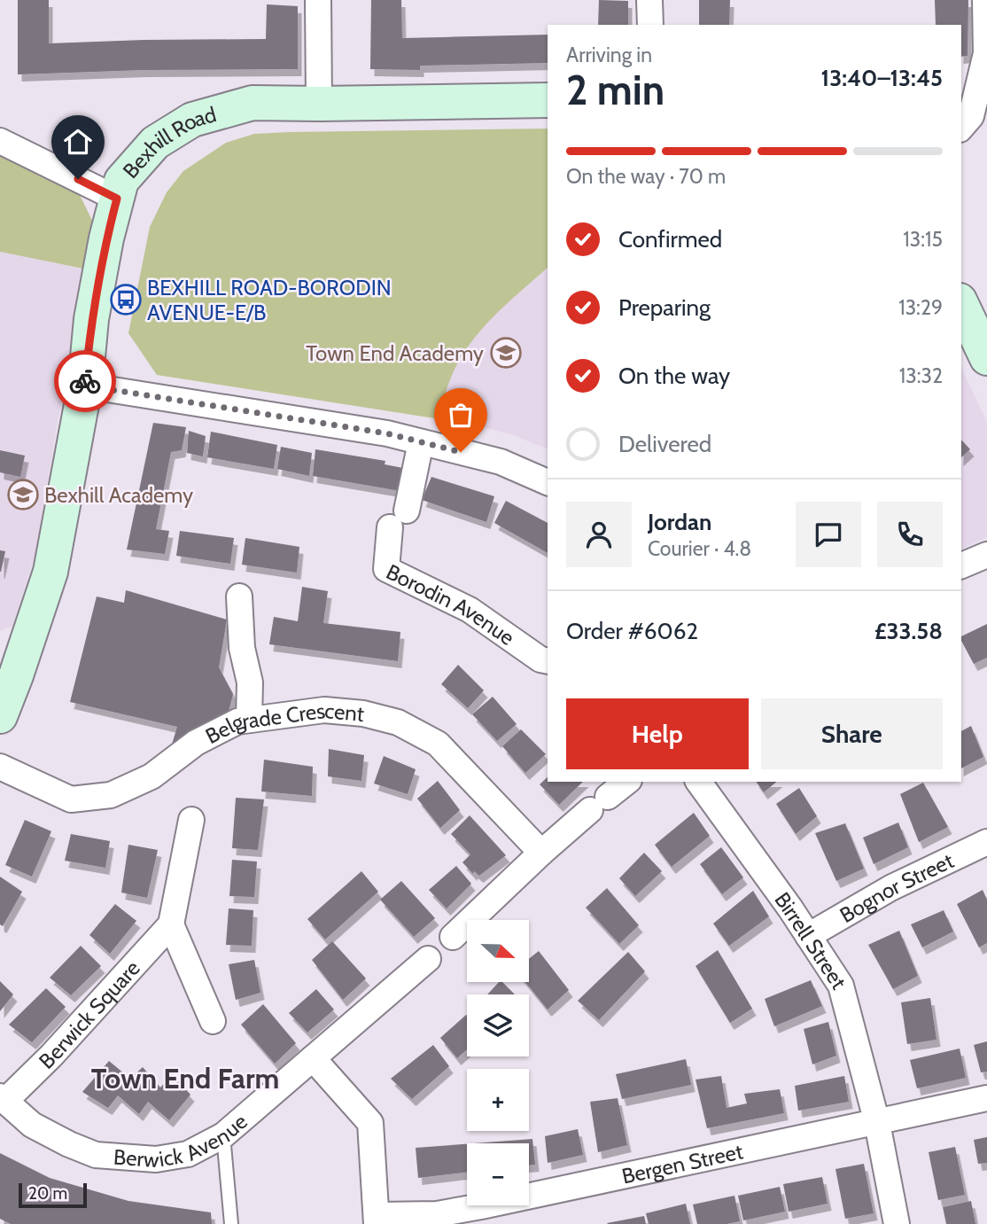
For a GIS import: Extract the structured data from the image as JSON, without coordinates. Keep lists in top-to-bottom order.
{
  "streets": {
    "street": [
      "Bexhill Road",
      "Borodin Avenue",
      "Belgrade Crescent",
      "Bognor Street",
      "Birrell Street",
      "Berwick Square",
      "Berwick Avenue",
      "Bergen Street"
    ]
  },
  "crossings": [
    ["Bognor Street", "Birrell Street"],
    ["Birrell Street", "Bergen Street"],
    ["Berwick Square", "Berwick Avenue"]
  ],
  "districts": ["Town End Farm"],
  "places": {
    "bus stop": ["BEXHILL ROAD-BORODIN AVENUE-E/B"],
    "school or university": ["Town End Academy", "Bexhill Academy"]
  },
  "scale_bar": "20 m",
  "north": "right",
  "page": {
    "heading": ["2 min", "Arriving in", "13:40–13:45"],
    "panel": [
      "Jordan",
      "Courier · 4.8",
      "Order #6062",
      "£33.58"
    ],
    "bar": "On the way · 70 m",
    "list": [
      ["Confirmed", "13:15"],
      ["Preparing", "13:29"],
      ["On the way", "13:32"],
      "Delivered"
    ],
    "buttons": ["Help", "Share"],
    "map_buttons": ["+", "−"],
    "scale": "20 m"
  }
}
